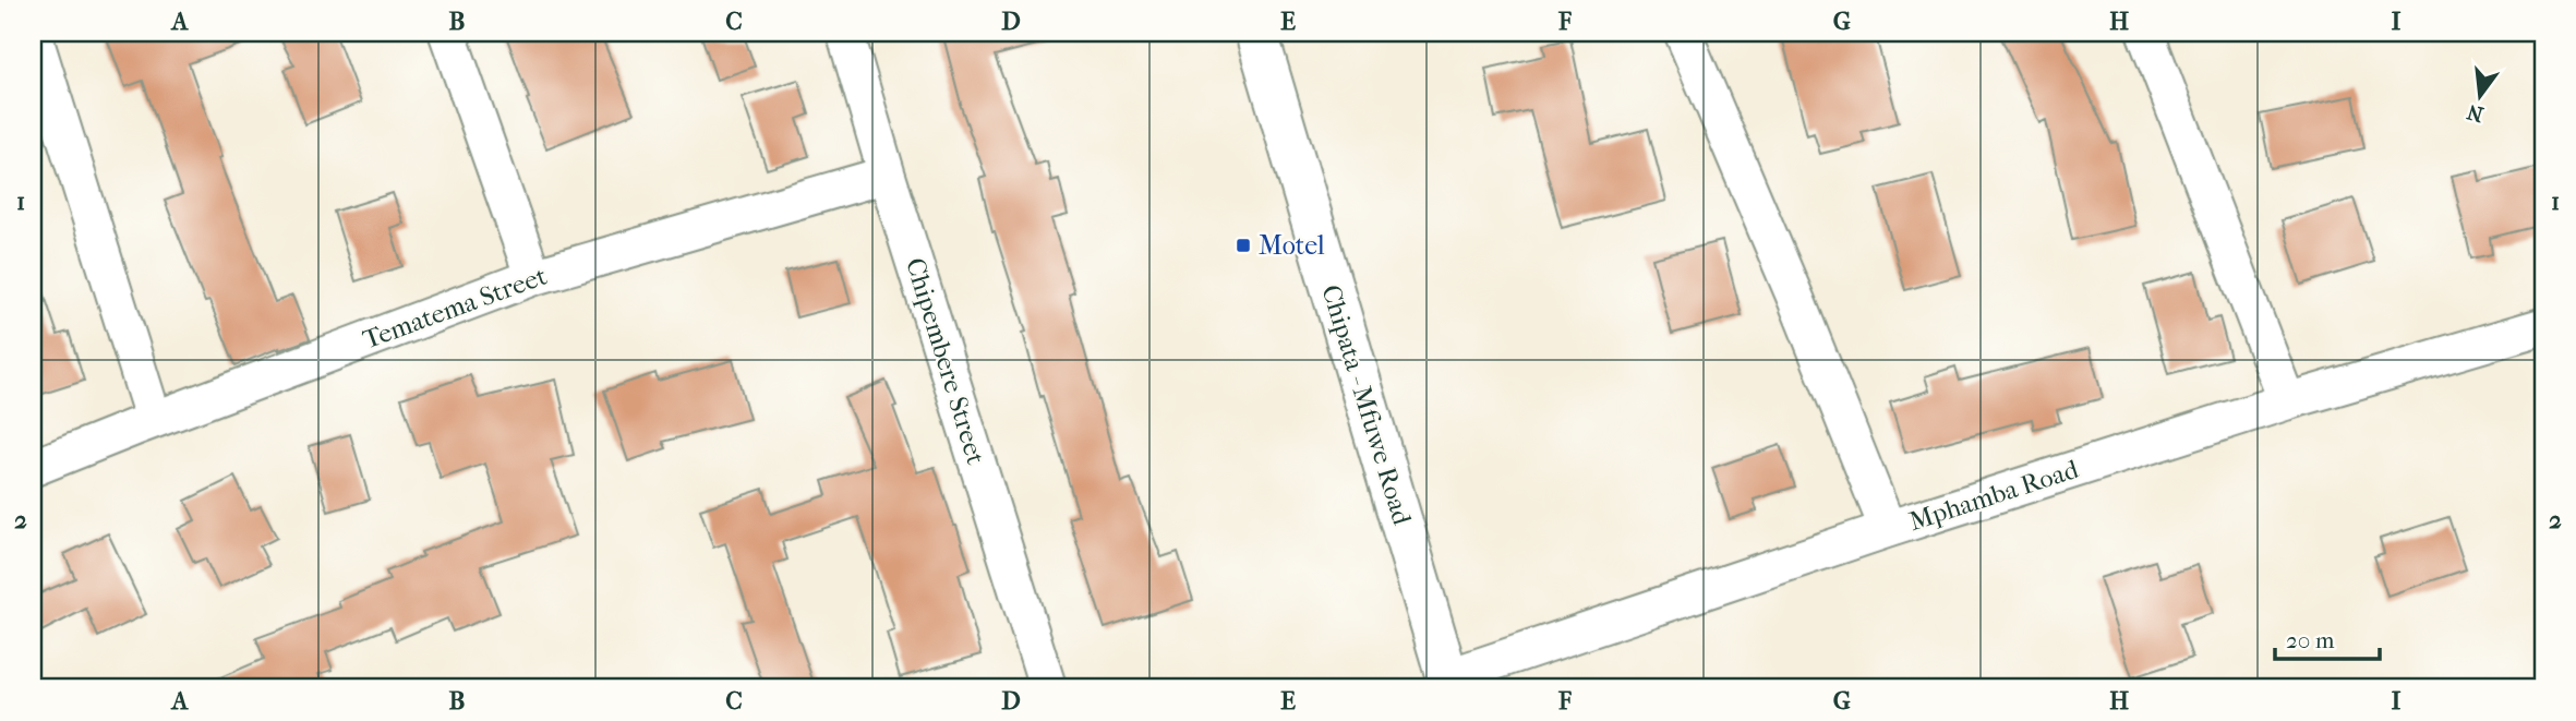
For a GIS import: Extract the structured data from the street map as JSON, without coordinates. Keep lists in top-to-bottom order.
{
  "streets": {
    "main road": ["Chipata - Mfuwe Road"],
    "street": ["Tematema Street", "Chipembere Street", "Mphamba Road"]
  },
  "crossings": [
    ["Tematema Street", "Chipembere Street"],
    ["Chipata - Mfuwe Road", "Mphamba Road"]
  ],
  "places": {
    "transit": ["Motel"]
  },
  "scale_bar": "20 m",
  "north": "bottom",
  "grid": {
    "columns": [
      "A",
      "B",
      "C",
      "D",
      "E",
      "F",
      "G",
      "H",
      "I"
    ],
    "rows": ["1", "2"]
  }
}
